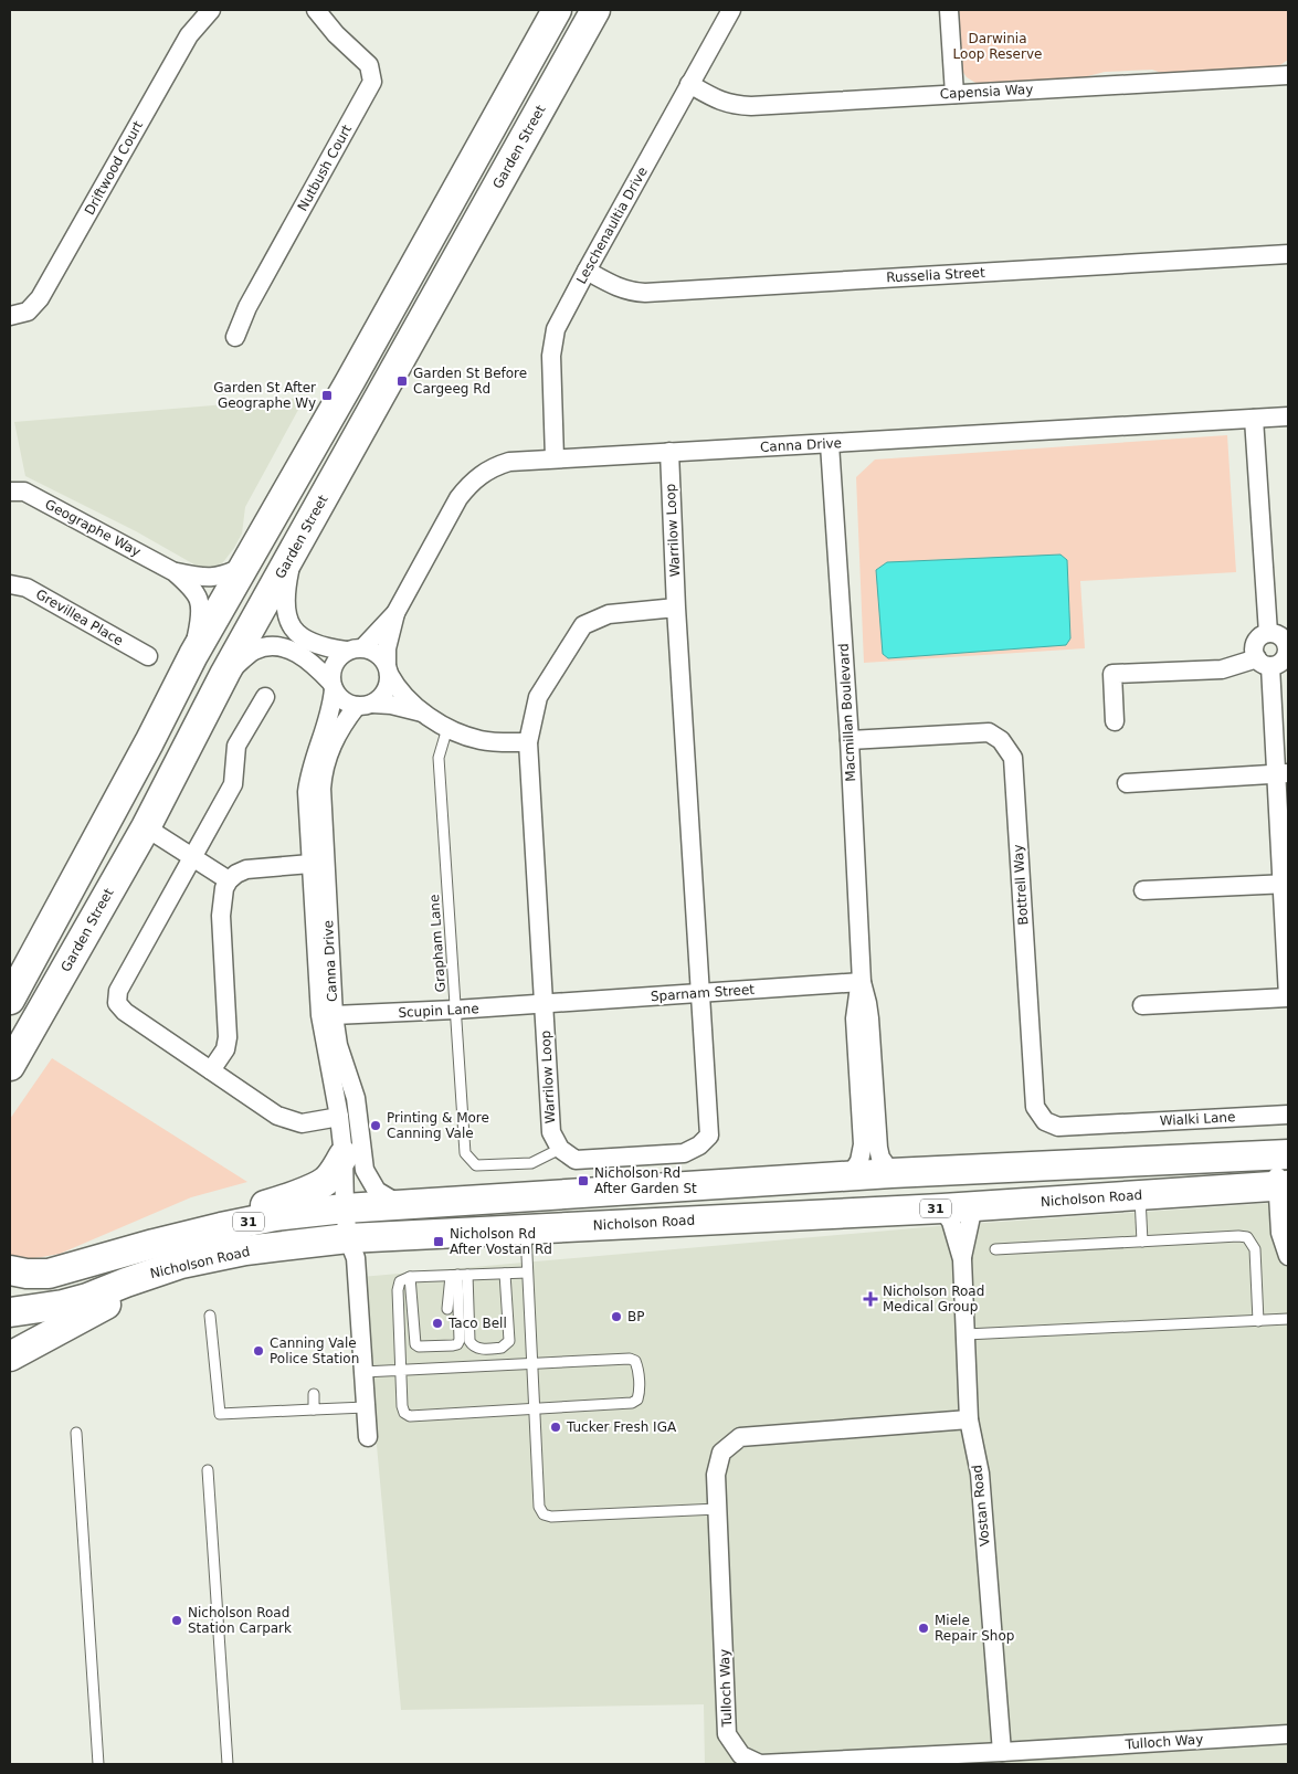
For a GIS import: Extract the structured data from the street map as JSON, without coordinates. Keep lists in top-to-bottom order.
{
  "streets": {
    "main road": ["Garden Street", "Nicholson Road", "31"],
    "street": [
      "Capensia Way",
      "Driftwood Court",
      "Nutbush Court",
      "Leschenaultia Drive",
      "Russelia Street",
      "Canna Drive",
      "Geographe Way",
      "Warrilow Loop",
      "Grevillea Place",
      "Macmillan Boulevard",
      "Bottrell Way",
      "Sparnam Street",
      "Scupin Lane",
      "Wialki Lane",
      "Vostan Road",
      "Tulloch Way"
    ],
    "lane": ["Grapham Lane"]
  },
  "crossings": [
    ["Capensia Way", "Leschenaultia Drive"],
    ["Leschenaultia Drive", "Russelia Street"],
    ["Leschenaultia Drive", "Canna Drive"],
    ["Canna Drive", "Warrilow Loop"],
    ["Canna Drive", "Macmillan Boulevard"],
    ["Canna Drive", "Scupin Lane"],
    ["Canna Drive", "Nicholson Road"],
    ["Warrilow Loop", "Grapham Lane"],
    ["Warrilow Loop", "Sparnam Street"],
    ["Warrilow Loop", "Scupin Lane"],
    ["Macmillan Boulevard", "Bottrell Way"],
    ["Macmillan Boulevard", "Sparnam Street"],
    ["Macmillan Boulevard", "Nicholson Road"],
    ["Bottrell Way", "Wialki Lane"],
    ["Grapham Lane", "Scupin Lane"],
    ["Sparnam Street", "Scupin Lane"],
    ["Nicholson Road", "31"],
    ["Nicholson Road", "Vostan Road"],
    ["Vostan Road", "Tulloch Way"]
  ],
  "parks": ["Darwinia Loop Reserve"],
  "places": {
    "transit": [
      "Garden St Before Cargeeg Rd",
      "Garden St After Geographe Wy",
      "Nicholson Rd After Garden St",
      "Nicholson Rd After Vostan Rd"
    ],
    "other": [
      "Printing & More Canning Vale",
      "BP",
      "Taco Bell",
      "Canning Vale Police Station",
      "Tucker Fresh IGA",
      "Nicholson Road Station Carpark",
      "Miele Repair Shop"
    ],
    "health": ["Nicholson Road Medical Group"]
  }
}
